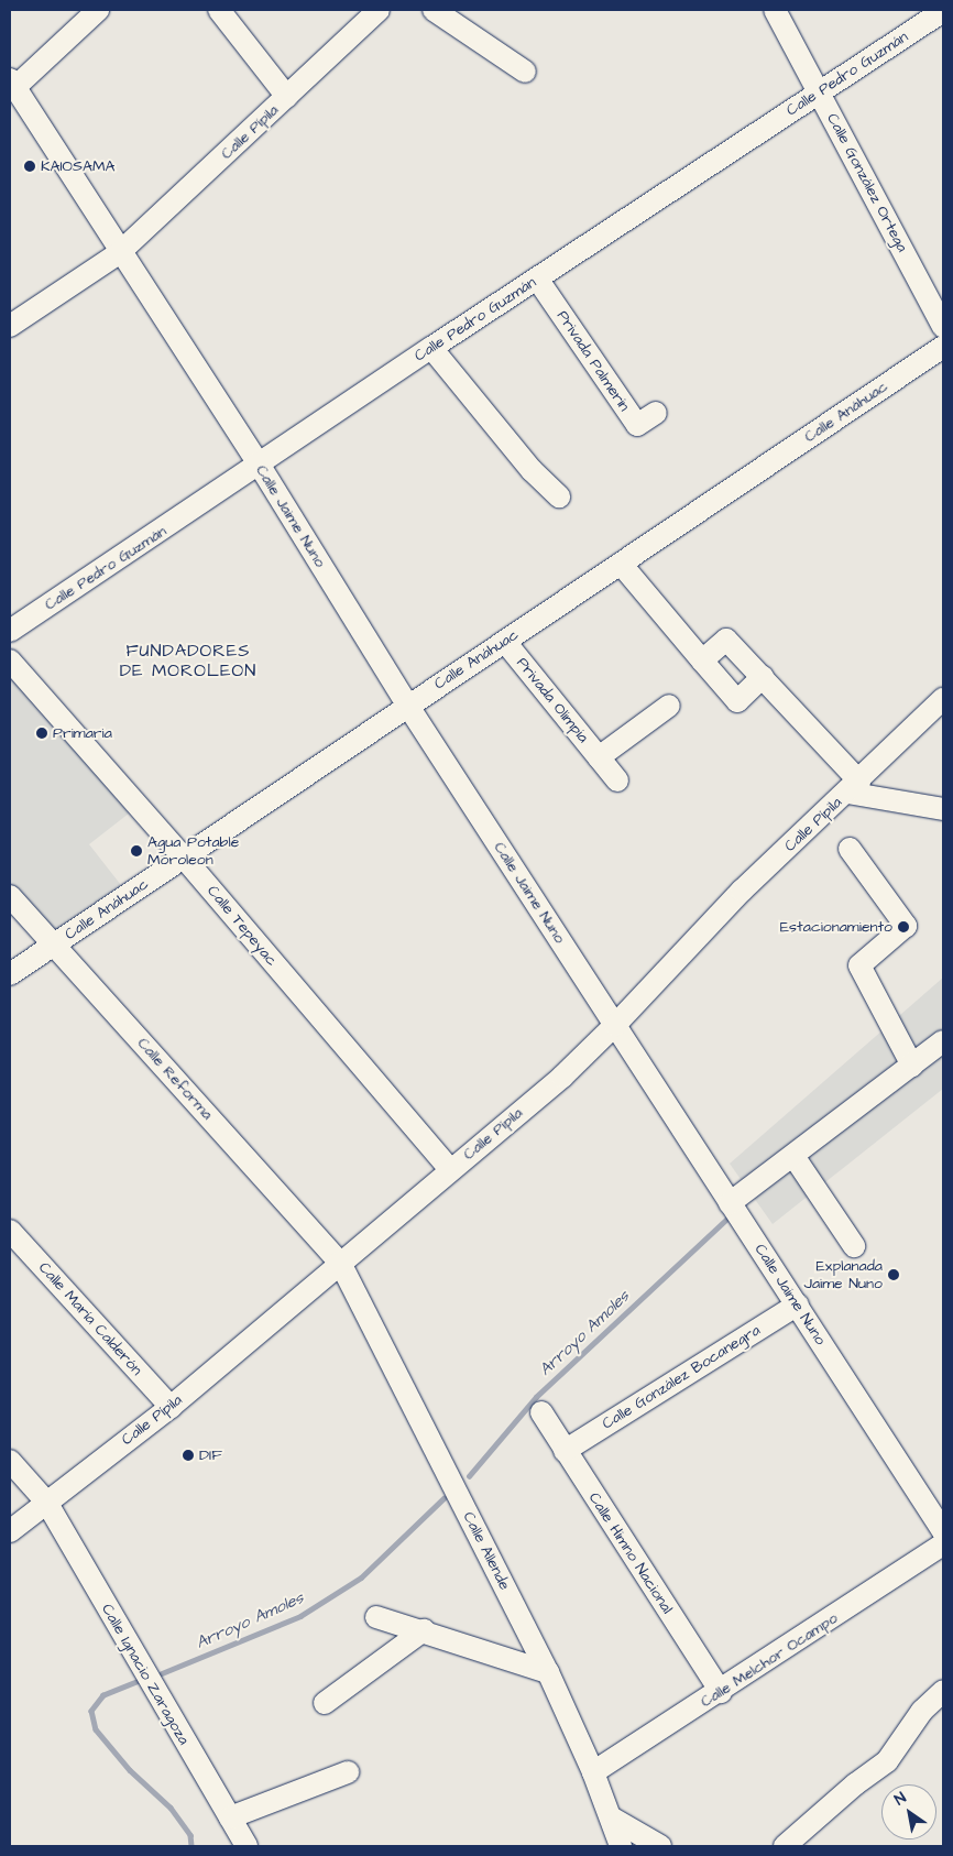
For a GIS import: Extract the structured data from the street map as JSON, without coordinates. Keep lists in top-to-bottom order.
{
  "streets": {
    "street": [
      "Calle Pedro Guzmán",
      "Calle Pípila",
      "Calle González Ortega",
      "Privada Palmerin",
      "Calle Anáhuac",
      "Calle Jaime Nuno",
      "Privada Olimpia",
      "Calle Tepeyac",
      "Calle Reforma",
      "Calle María Calderón",
      "Calle González Bocanegra",
      "Calle Allende",
      "Calle Himno Nacional",
      "Calle Melchor Ocampo",
      "Calle Ignacio Zaragoza"
    ]
  },
  "crossings": [
    ["Calle Pedro Guzmán", "Calle González Ortega"],
    ["Calle Pedro Guzmán", "Privada Palmerin"],
    ["Calle Pedro Guzmán", "Calle Jaime Nuno"],
    ["Calle Pípila", "Calle Jaime Nuno"],
    ["Calle Pípila", "Calle Tepeyac"],
    ["Calle Pípila", "Calle Reforma"],
    ["Calle Pípila", "Calle María Calderón"],
    ["Calle Pípila", "Calle Allende"],
    ["Calle Pípila", "Calle Ignacio Zaragoza"],
    ["Calle Anáhuac", "Calle Jaime Nuno"],
    ["Calle Anáhuac", "Privada Olimpia"],
    ["Calle Anáhuac", "Calle Tepeyac"],
    ["Calle Anáhuac", "Calle Reforma"],
    ["Calle Jaime Nuno", "Calle González Bocanegra"],
    ["Calle Reforma", "Calle Allende"],
    ["Calle González Bocanegra", "Calle Himno Nacional"],
    ["Calle Allende", "Calle Melchor Ocampo"],
    ["Calle Himno Nacional", "Calle Melchor Ocampo"]
  ],
  "districts": ["FUNDADORES DE MOROLEON"],
  "water": ["Arroyo Amoles"],
  "places": [
    "KAIOSAMA",
    "Primaria",
    "Agua Potable Moroleon",
    "Estacionamiento",
    "Explanada Jaime Nuno",
    "DIF"
  ],
  "north": "top left"
}
